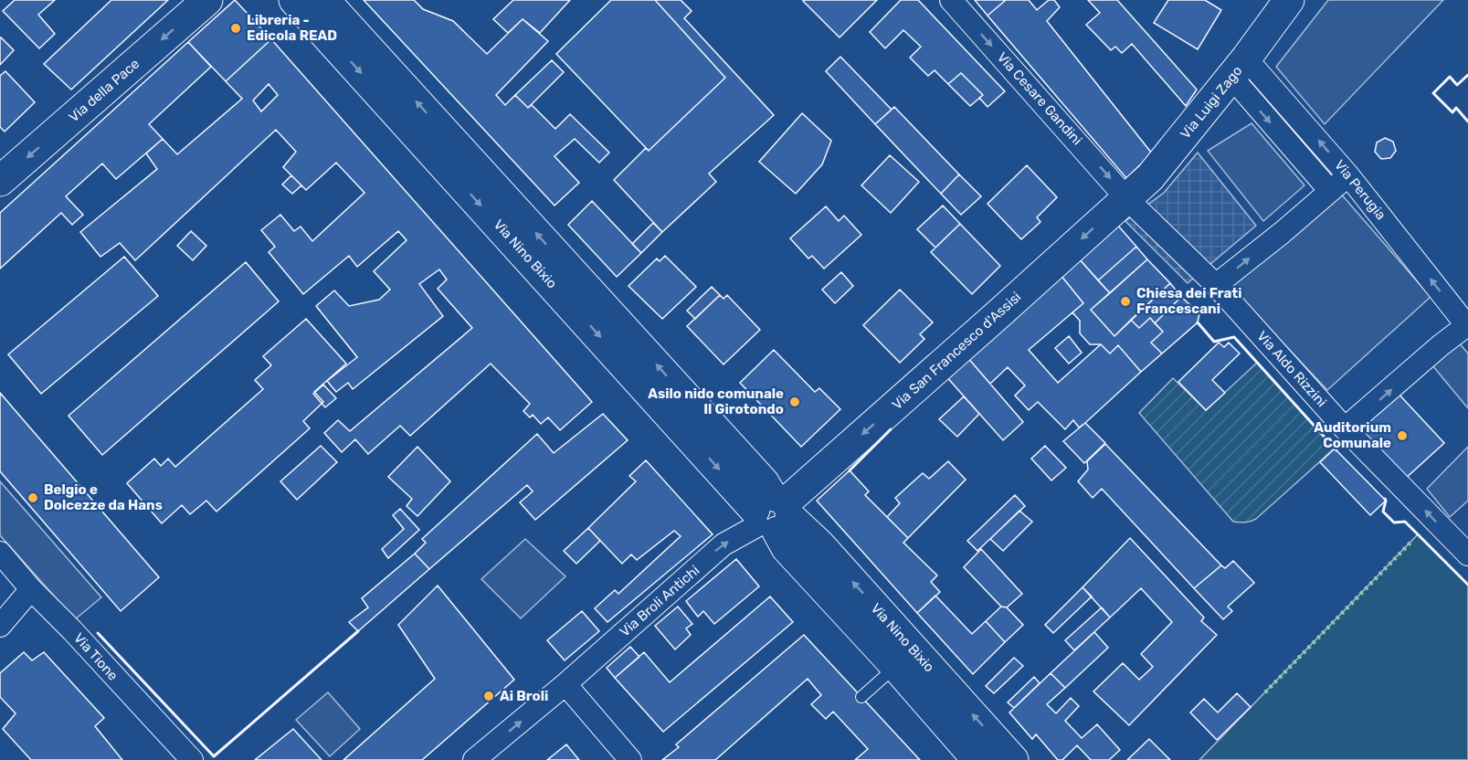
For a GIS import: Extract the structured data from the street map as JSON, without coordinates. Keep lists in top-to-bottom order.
{
  "streets": {
    "street": [
      "Via della Pace",
      "Via Cesare Gandini",
      "Via Luigi Zago",
      "Via Perugia",
      "Via Nino Bixio",
      "Via San Francesco d'Assisi",
      "Via Aldo Rizzini",
      "Via Broli Antichi",
      "Via Tione"
    ]
  },
  "crossings": [
    ["Via Cesare Gandini", "Via Luigi Zago"],
    ["Via Cesare Gandini", "Via San Francesco d'Assisi"],
    ["Via Cesare Gandini", "Via Aldo Rizzini"],
    ["Via Luigi Zago", "Via Perugia"],
    ["Via Luigi Zago", "Via San Francesco d'Assisi"],
    ["Via Luigi Zago", "Via Aldo Rizzini"],
    ["Via Nino Bixio", "Via San Francesco d'Assisi"],
    ["Via Nino Bixio", "Via Broli Antichi"],
    ["Via San Francesco d'Assisi", "Via Aldo Rizzini"],
    ["Via San Francesco d'Assisi", "Via Broli Antichi"]
  ],
  "one_way": [
    "Via della Pace",
    "Via Cesare Gandini",
    "Via San Francesco d'Assisi",
    "Via Aldo Rizzini",
    "Via Broli Antichi"
  ],
  "places": [
    "Libreria - Edicola READ",
    "Chiesa dei Frati Francescani",
    "Asilo nido comunale Il Girotondo",
    "Auditorium Comunale",
    "Belgio e Dolcezze da Hans",
    "Ai Broli"
  ]
}
